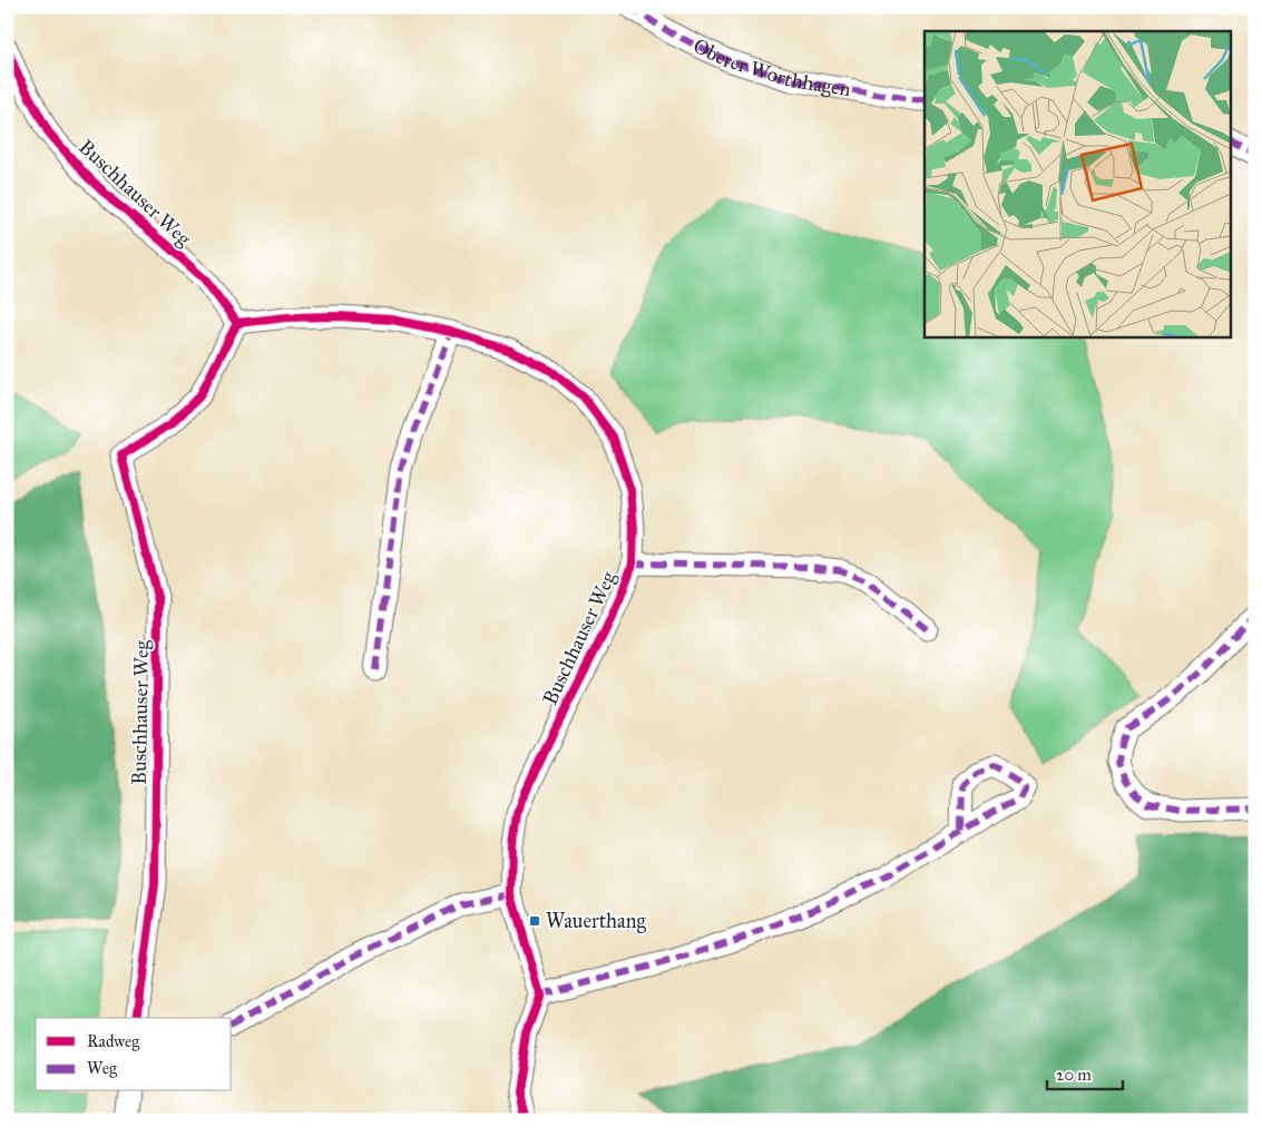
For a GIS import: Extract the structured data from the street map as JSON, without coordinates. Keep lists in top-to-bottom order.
{
  "streets": {
    "street": ["Oberer Worthhagen", "Buschhauser Weg"]
  },
  "places": {
    "transit": ["Wauerthang"]
  },
  "legend": ["Radweg", "Weg"],
  "scale_bar": "20 m"
}
